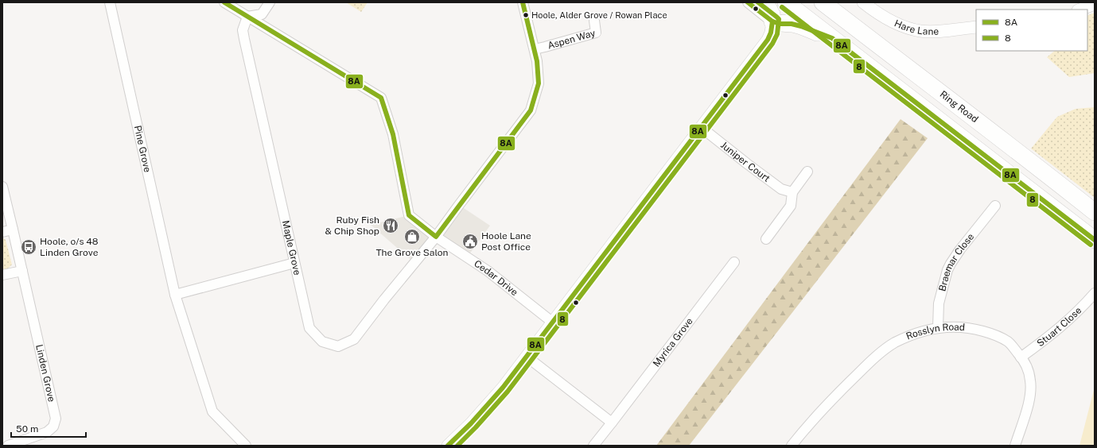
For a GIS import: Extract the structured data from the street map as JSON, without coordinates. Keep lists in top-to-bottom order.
{
  "streets": {
    "highway": ["Ring Road"],
    "street": [
      "Hare Lane",
      "Aspen Way",
      "Pine Grove",
      "Juniper Court",
      "Maple Grove",
      "Braemar Close",
      "Cedar Drive",
      "Stuart Close",
      "Rosslyn Road",
      "Myrica Grove",
      "Linden Grove"
    ]
  },
  "crossings": [
    ["Aspen Way", "Maple Grove"],
    ["Maple Grove", "Cedar Drive"],
    ["Braemar Close", "Rosslyn Road"],
    ["Stuart Close", "Rosslyn Road"]
  ],
  "places": {
    "other": ["Hoole, Alder Grove / Rowan Place"],
    "restaurant": ["Ruby Fish & Chip Shop"],
    "shop": ["The Grove Salon"],
    "public building": ["Hoole Lane Post Office"],
    "bus stop": ["Hoole, o/s 48 Linden Grove"]
  },
  "lines": ["transit line 8A", "transit line 8"],
  "legend": ["8A", "8"],
  "scale_bar": "50 m"
}
